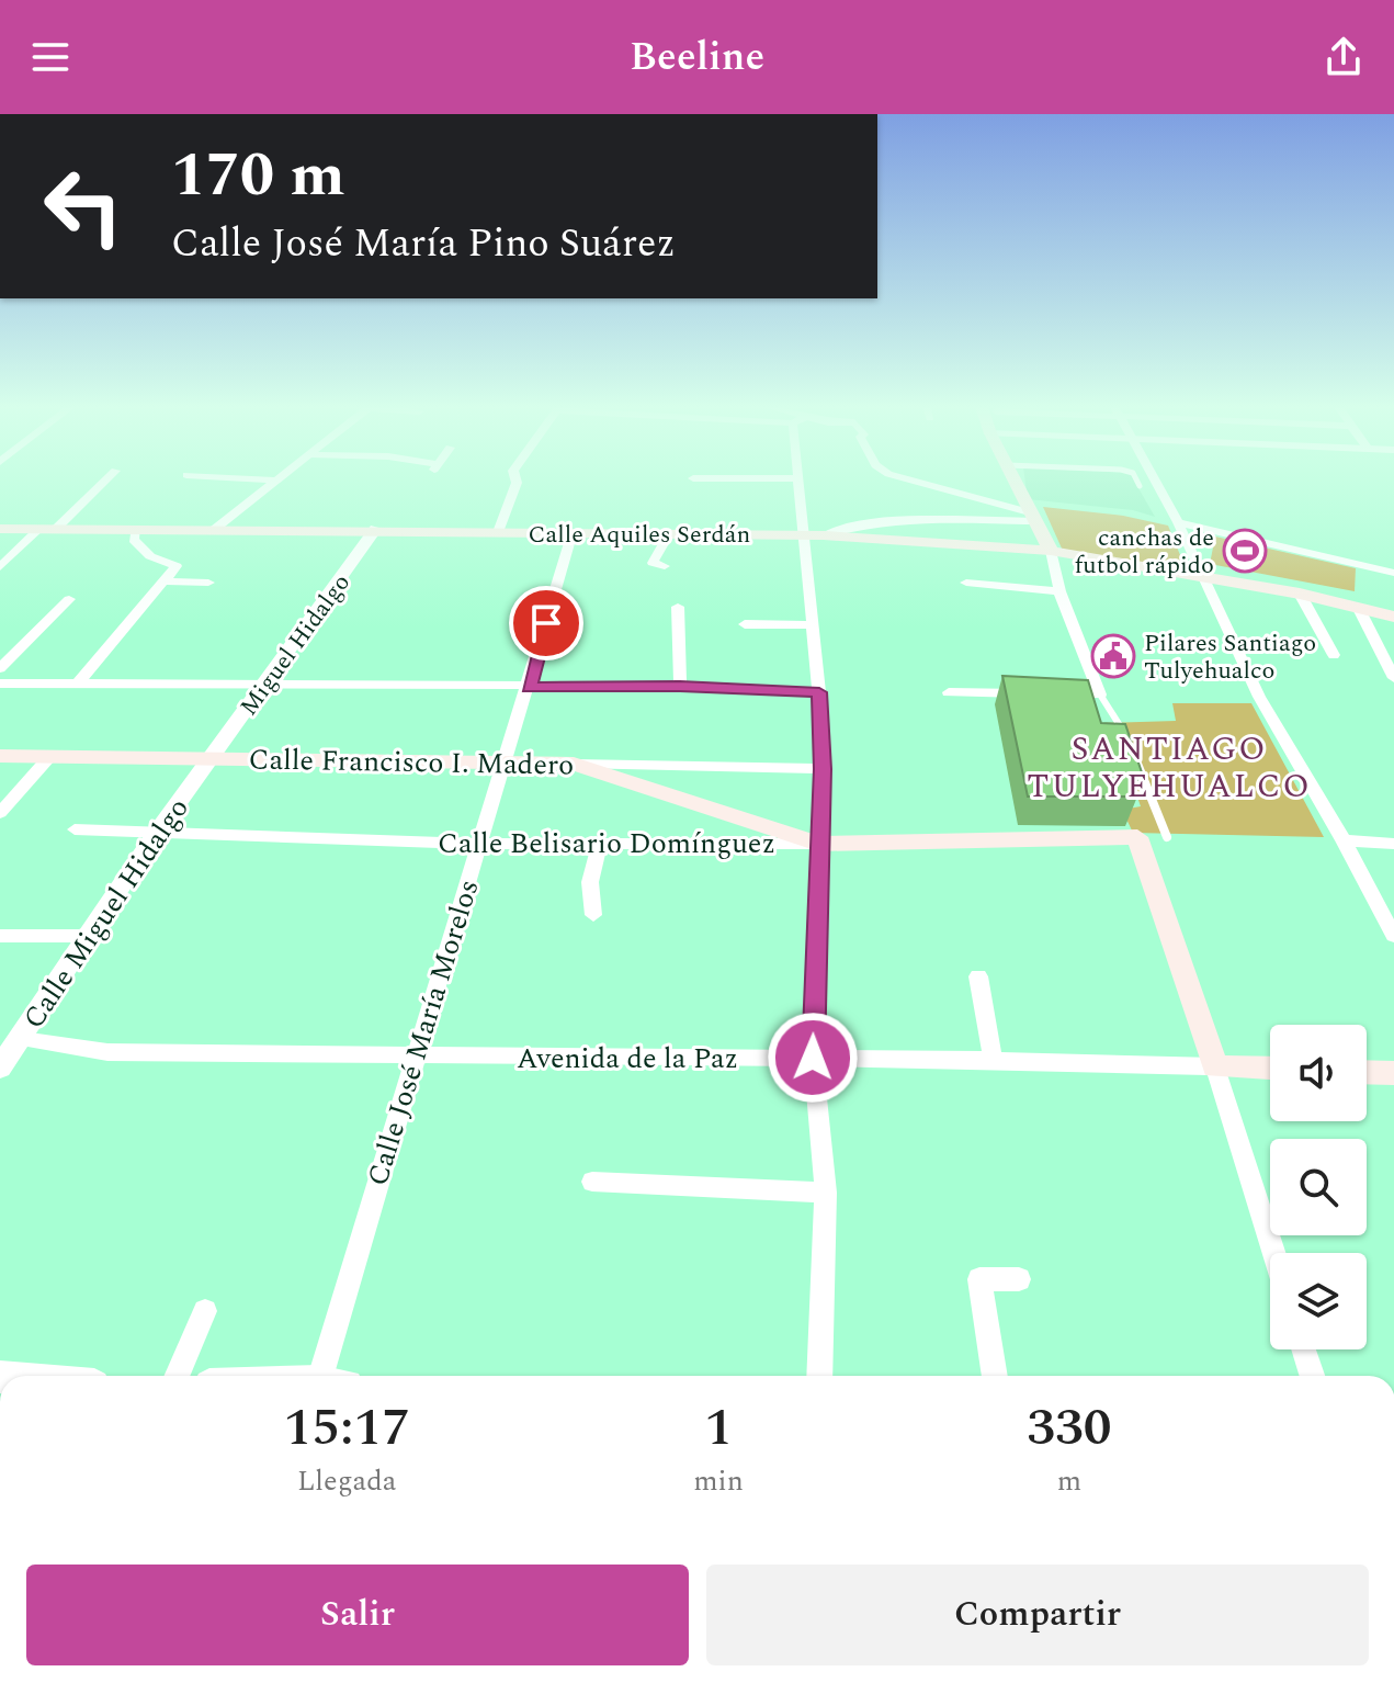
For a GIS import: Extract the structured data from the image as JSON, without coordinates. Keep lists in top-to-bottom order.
{
  "streets": {
    "main road": [
      "Calle Aquiles Serdán",
      "Calle Francisco I. Madero",
      "Calle Belisario Domínguez",
      "Avenida de la Paz"
    ],
    "street": ["Miguel Hidalgo", "Calle Miguel Hidalgo", "Calle José María Morelos"]
  },
  "crossings": [
    ["Calle Aquiles Serdán", "Miguel Hidalgo"],
    ["Calle Aquiles Serdán", "Calle José María Morelos"],
    ["Miguel Hidalgo", "Calle Francisco I. Madero"],
    ["Miguel Hidalgo", "Calle Miguel Hidalgo"],
    ["Calle Francisco I. Madero", "Calle Miguel Hidalgo"],
    ["Calle Francisco I. Madero", "Calle José María Morelos"],
    ["Calle Belisario Domínguez", "Calle Miguel Hidalgo"],
    ["Calle Belisario Domínguez", "Calle José María Morelos"],
    ["Calle Belisario Domínguez", "Avenida de la Paz"],
    ["Calle Miguel Hidalgo", "Avenida de la Paz"],
    ["Calle José María Morelos", "Avenida de la Paz"]
  ],
  "districts": ["SANTIAGO TULYEHUALCO"],
  "places": {
    "sports": ["canchas de futbol rápido"],
    "public building": ["Pilares Santiago Tulyehualco"]
  },
  "page": {
    "header": "Beeline",
    "turn": ["170 m", "Calle José María Pino Suárez"],
    "eta": [
      "15:17",
      "Llegada",
      "1",
      "min",
      "330",
      "m"
    ],
    "buttons": ["Salir", "Compartir"]
  }
}
